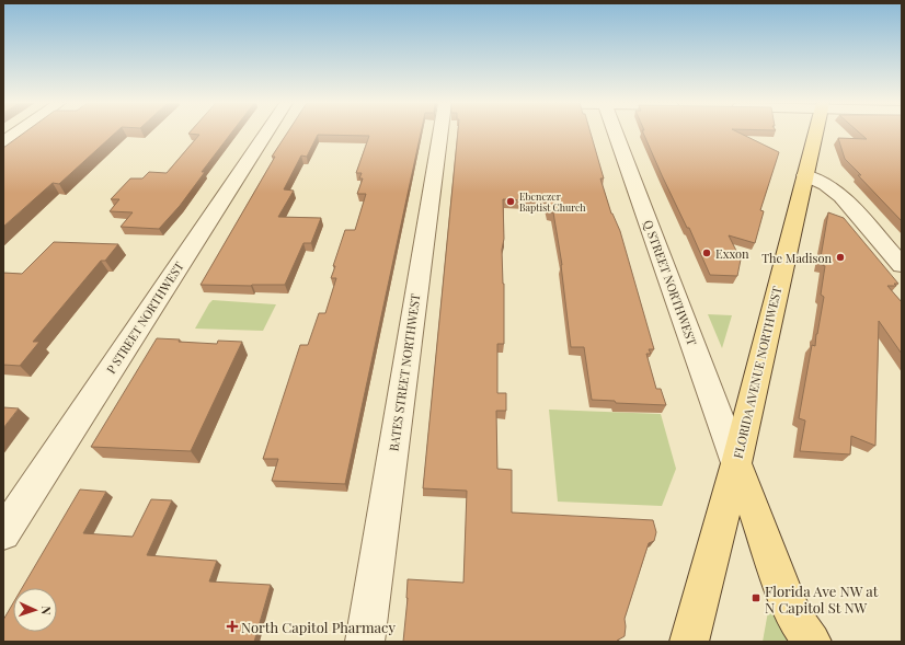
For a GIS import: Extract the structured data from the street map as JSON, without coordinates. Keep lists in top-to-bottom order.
{
  "streets": {
    "main road": ["FLORIDA AVENUE NORTHWEST"],
    "street": ["Q STREET NORTHWEST", "P STREET NORTHWEST", "BATES STREET NORTHWEST"]
  },
  "crossings": [
    ["Q STREET NORTHWEST", "FLORIDA AVENUE NORTHWEST"]
  ],
  "places": {
    "other": ["Ebenezer Baptist Church", "Exxon", "The Madison"],
    "transit": ["Florida Ave NW at N Capitol St NW"],
    "health": ["North Capitol Pharmacy"]
  },
  "north": "right"
}
